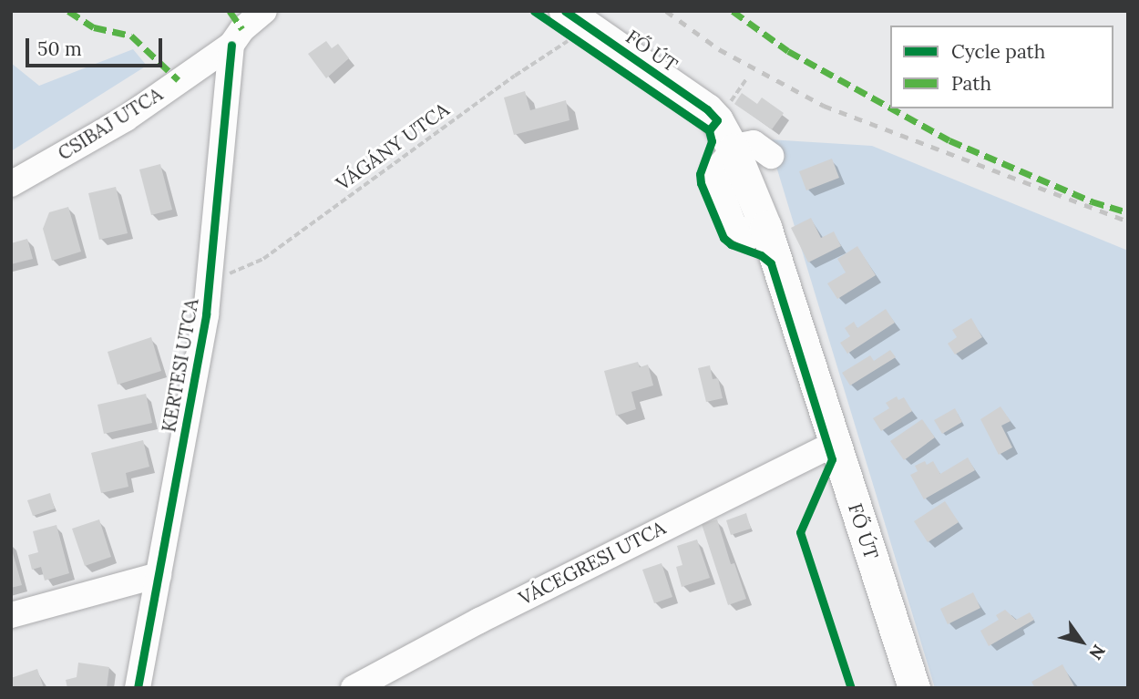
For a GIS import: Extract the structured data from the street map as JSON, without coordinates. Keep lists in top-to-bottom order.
{
  "streets": {
    "main road": ["FŐ ÚT"],
    "street": ["CSIBAJ UTCA", "KERTESI UTCA", "VÁCEGRESI UTCA"],
    "path": ["VÁGÁNY UTCA"]
  },
  "crossings": [
    ["FŐ ÚT", "VÁGÁNY UTCA"],
    ["FŐ ÚT", "VÁCEGRESI UTCA"],
    ["CSIBAJ UTCA", "KERTESI UTCA"],
    ["VÁGÁNY UTCA", "KERTESI UTCA"]
  ],
  "legend": ["Cycle path", "Path"],
  "scale_bar": "50 m",
  "north": "bottom right"
}
